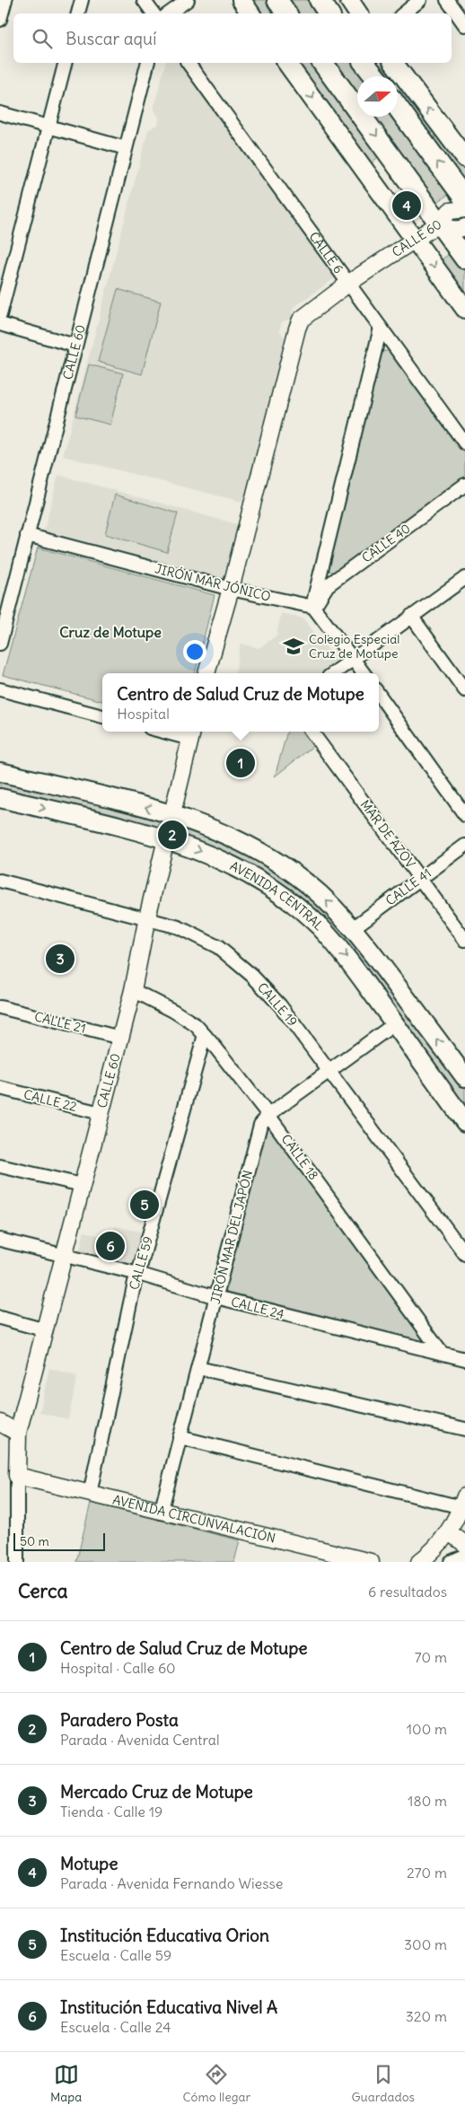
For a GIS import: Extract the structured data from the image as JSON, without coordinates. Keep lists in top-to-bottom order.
{
  "streets": {
    "main road": ["AVENIDA CENTRAL"],
    "street": [
      "CALLE 60",
      "CALLE 6",
      "CALLE 40",
      "JIRÓN MAR JÓNICO",
      "MAR DE AZOV",
      "CALLE 41",
      "CALLE 19",
      "CALLE 21",
      "CALLE 22",
      "CALLE 18",
      "JIRÓN MAR DEL JAPÓN",
      "CALLE 59",
      "CALLE 24",
      "AVENIDA CIRCUNVALACIÓN"
    ]
  },
  "crossings": [
    ["CALLE 60", "CALLE 6"],
    ["CALLE 60", "JIRÓN MAR JÓNICO"],
    ["CALLE 60", "AVENIDA CENTRAL"],
    ["CALLE 60", "CALLE 19"],
    ["CALLE 60", "CALLE 21"],
    ["CALLE 60", "CALLE 22"],
    ["CALLE 60", "CALLE 18"],
    ["CALLE 60", "CALLE 24"],
    ["CALLE 60", "AVENIDA CIRCUNVALACIÓN"],
    ["CALLE 40", "JIRÓN MAR JÓNICO"],
    ["MAR DE AZOV", "CALLE 41"],
    ["CALLE 41", "AVENIDA CENTRAL"],
    ["AVENIDA CENTRAL", "JIRÓN MAR DEL JAPÓN"],
    ["CALLE 19", "JIRÓN MAR DEL JAPÓN"],
    ["CALLE 18", "JIRÓN MAR DEL JAPÓN"],
    ["CALLE 18", "CALLE 59"],
    ["CALLE 18", "CALLE 24"],
    ["JIRÓN MAR DEL JAPÓN", "CALLE 24"],
    ["JIRÓN MAR DEL JAPÓN", "AVENIDA CIRCUNVALACIÓN"],
    ["CALLE 59", "CALLE 24"],
    ["CALLE 59", "AVENIDA CIRCUNVALACIÓN"]
  ],
  "districts": ["Cruz de Motupe"],
  "places": {
    "school or university": ["Colegio Especial Cruz de Motupe"]
  },
  "scale_bar": "50 m",
  "north": "right",
  "page": {
    "search": "Buscar aquí",
    "pins": [
      "4",
      "1",
      "2",
      "3",
      "5",
      "6"
    ],
    "popup": ["Centro de Salud Cruz de Motupe", "Hospital"],
    "scale": "50 m",
    "heading": ["Cerca", "6 resultados"],
    "list": [
      {
        "mark": "1",
        "name": "Centro de Salud Cruz de Motupe",
        "note": "Hospital · Calle 60",
        "value": "70 m"
      },
      {
        "mark": "2",
        "name": "Paradero Posta",
        "note": "Parada · Avenida Central",
        "value": "100 m"
      },
      {
        "mark": "3",
        "name": "Mercado Cruz de Motupe",
        "note": "Tienda · Calle 19",
        "value": "180 m"
      },
      {
        "mark": "4",
        "name": "Motupe",
        "note": "Parada · Avenida Fernando Wiesse",
        "value": "270 m"
      },
      {
        "mark": "5",
        "name": "Institución Educativa Orion",
        "note": "Escuela · Calle 59",
        "value": "300 m"
      },
      {
        "mark": "6",
        "name": "Institución Educativa Nivel A",
        "note": "Escuela · Calle 24",
        "value": "320 m"
      }
    ],
    "nav": ["Mapa", "Cómo llegar", "Guardados"]
  }
}
